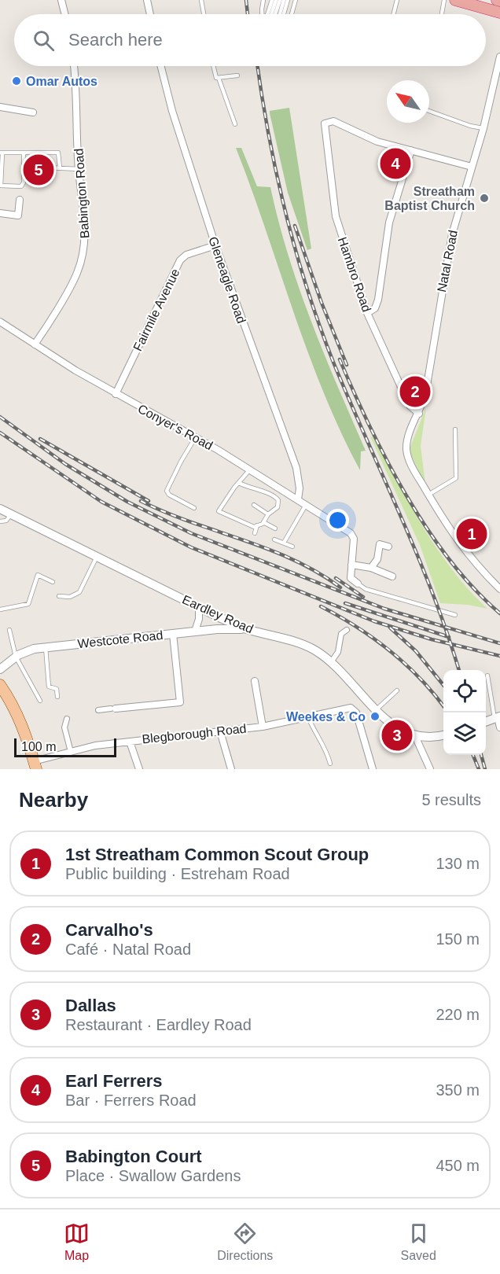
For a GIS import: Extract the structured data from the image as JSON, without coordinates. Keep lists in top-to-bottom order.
{
  "streets": {
    "street": [
      "Babington Road",
      "Natal Road",
      "Hambro Road",
      "Gleneagle Road",
      "Fairmile Avenue",
      "Conyer's Road",
      "Eardley Road",
      "Westcote Road",
      "Blegborough Road"
    ]
  },
  "crossings": [
    ["Babington Road", "Conyer's Road"],
    ["Natal Road", "Hambro Road"],
    ["Gleneagle Road", "Fairmile Avenue"],
    ["Gleneagle Road", "Conyer's Road"],
    ["Fairmile Avenue", "Conyer's Road"],
    ["Eardley Road", "Westcote Road"]
  ],
  "places": ["Omar Autos", "Streatham Baptist Church", "Weekes & Co"],
  "scale_bar": "100 m",
  "north": "top left",
  "page": {
    "search": "Search here",
    "pins": [
      "4",
      "5",
      "2",
      "1",
      "3"
    ],
    "scale": "100 m",
    "heading": ["Nearby", "5 results"],
    "list": [
      {
        "mark": "1",
        "name": "1st Streatham Common Scout Group",
        "note": "Public building · Estreham Road",
        "value": "130 m"
      },
      {
        "mark": "2",
        "name": "Carvalho's",
        "note": "Café · Natal Road",
        "value": "150 m"
      },
      {
        "mark": "3",
        "name": "Dallas",
        "note": "Restaurant · Eardley Road",
        "value": "220 m"
      },
      {
        "mark": "4",
        "name": "Earl Ferrers",
        "note": "Bar · Ferrers Road",
        "value": "350 m"
      },
      {
        "mark": "5",
        "name": "Babington Court",
        "note": "Place · Swallow Gardens",
        "value": "450 m"
      }
    ],
    "nav": ["Map", "Directions", "Saved"]
  }
}
